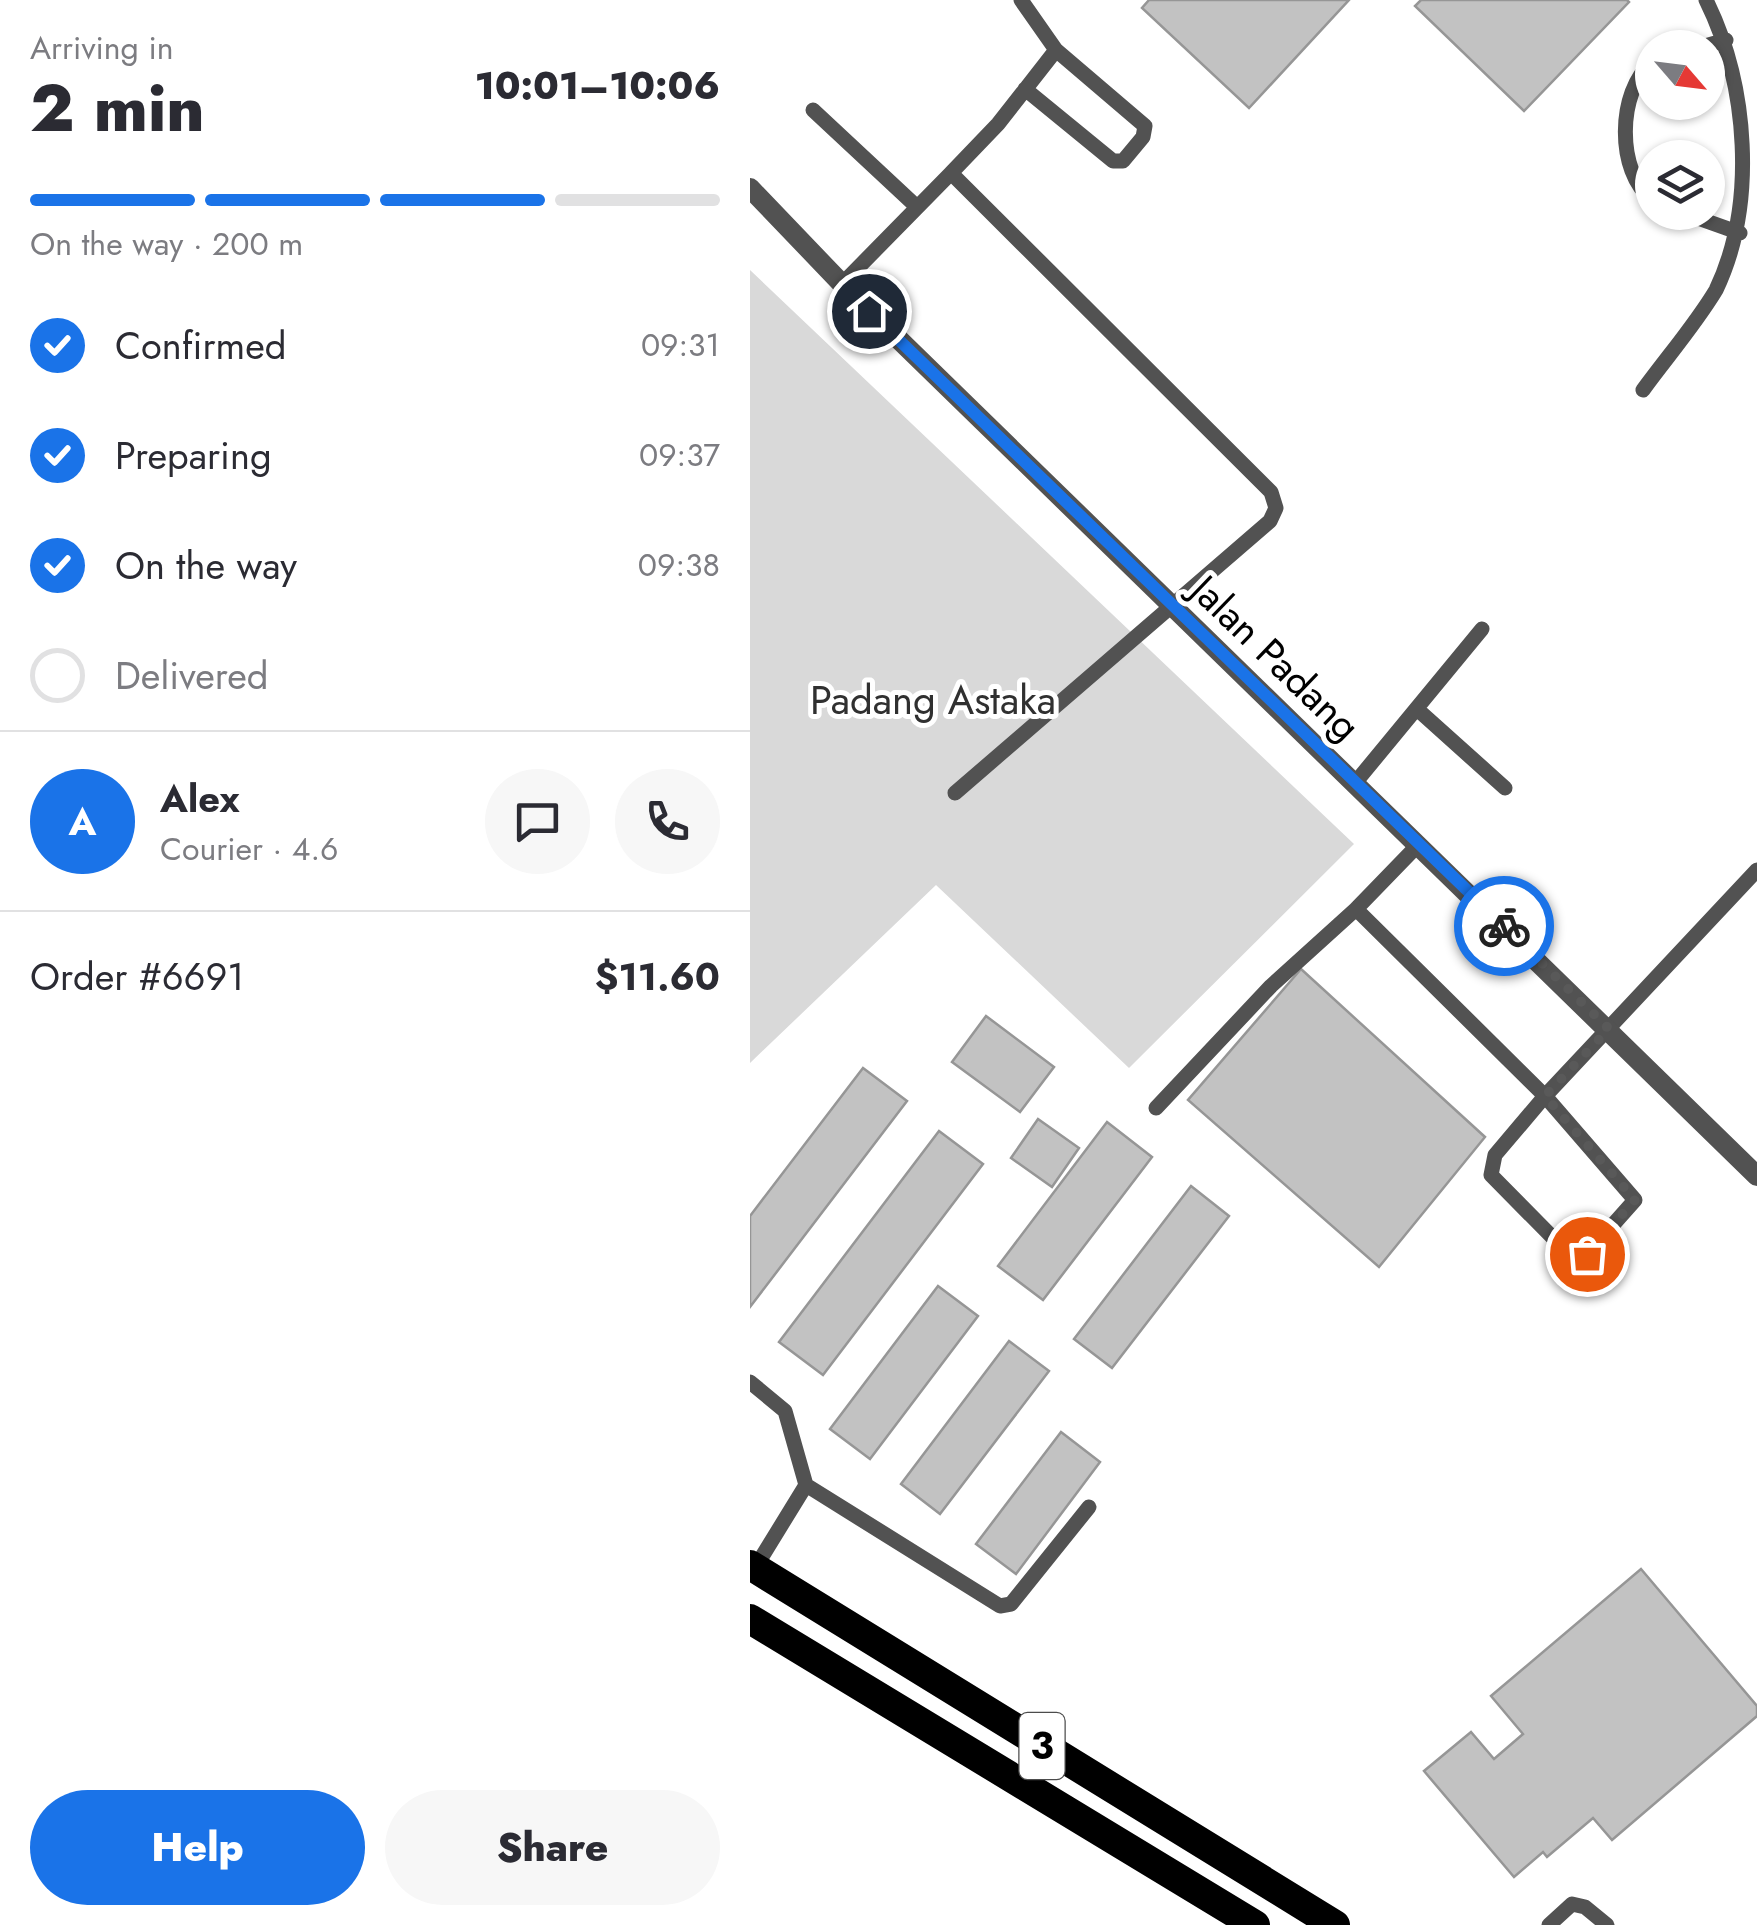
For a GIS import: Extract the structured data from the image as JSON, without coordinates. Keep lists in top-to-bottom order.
{
  "streets": {
    "highway": ["3"],
    "street": ["Jalan Padang"]
  },
  "parks": ["Padang Astaka"],
  "north": "bottom right",
  "page": {
    "heading": ["2 min", "Arriving in", "10:01–10:06"],
    "panel": [
      "Alex",
      "Courier · 4.6",
      "Order #6691",
      "$11.60"
    ],
    "bar": "On the way · 200 m",
    "list": [
      ["Confirmed", "09:31"],
      ["Preparing", "09:37"],
      ["On the way", "09:38"],
      "Delivered"
    ],
    "round": "A",
    "buttons": ["Help", "Share"]
  }
}
